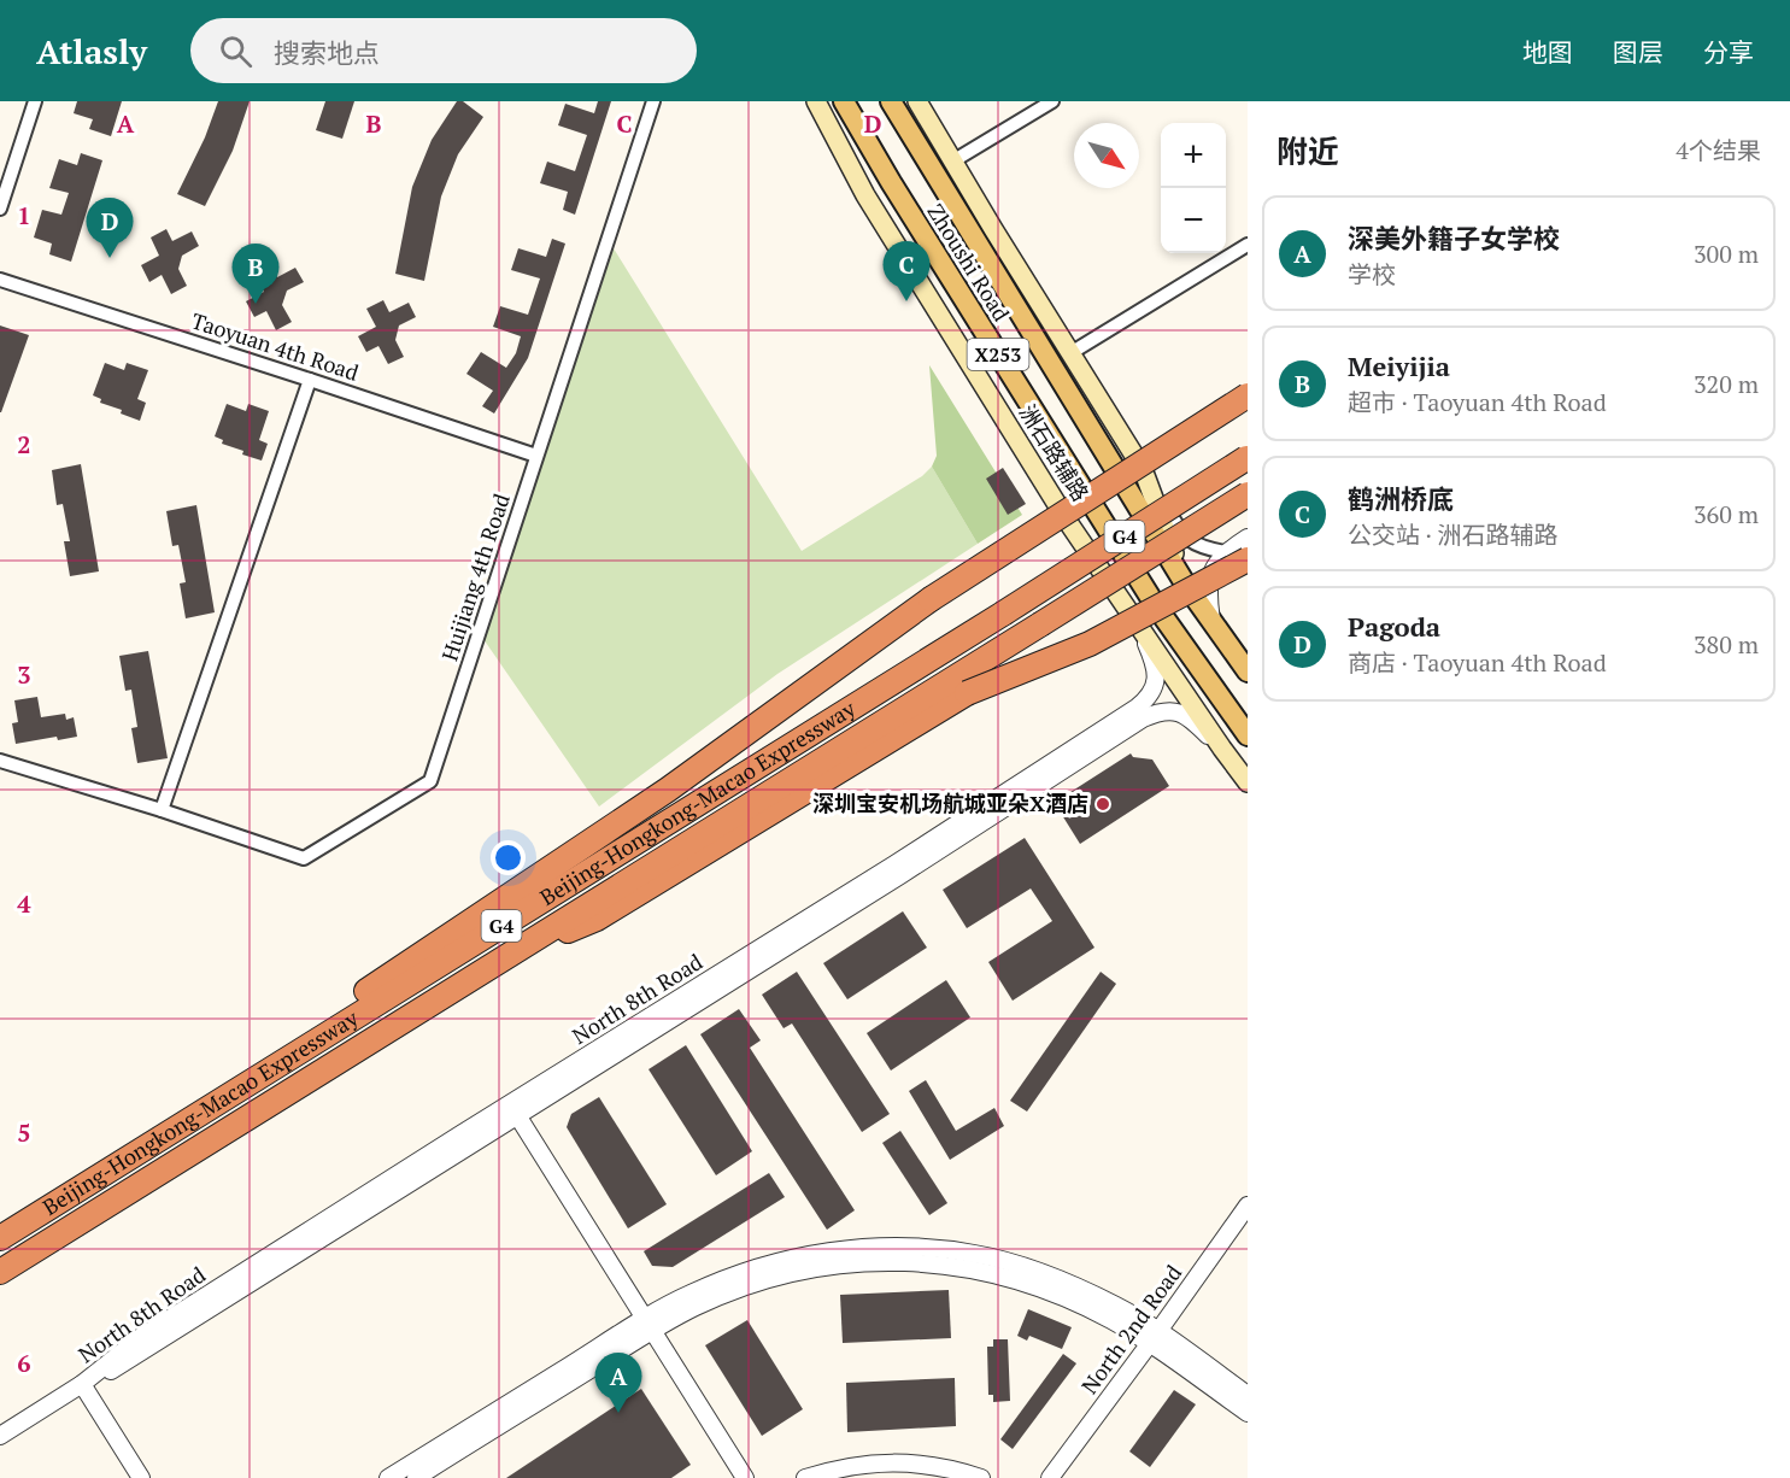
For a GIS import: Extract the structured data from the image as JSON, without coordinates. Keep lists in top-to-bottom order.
{
  "streets": {
    "highway": ["G4", "Beijing-Hongkong-Macao Expressway"],
    "main road": ["Zhoushi Road", "X253", "洲石路辅路"],
    "street": [
      "Taoyuan 4th Road",
      "Huijiang 4th Road",
      "North 8th Road",
      "North 2nd Road"
    ]
  },
  "crossings": [
    ["Taoyuan 4th Road", "Huijiang 4th Road"],
    ["洲石路辅路", "North 8th Road"]
  ],
  "places": ["深圳宝安机场航城亚朵X酒店"],
  "north": "bottom right",
  "page": {
    "header": "Atlasly",
    "search": "搜索地点",
    "nav": ["地图", "图层", "分享"],
    "heading": ["附近", "4个结果"],
    "map_buttons": ["+", "−"],
    "list": [
      {
        "mark": "A",
        "name": "深美外籍子女学校",
        "note": "学校",
        "value": "300 m"
      },
      {
        "mark": "B",
        "name": "Meiyijia",
        "note": "超市 · Taoyuan 4th Road",
        "value": "320 m"
      },
      {
        "mark": "C",
        "name": "鹤洲桥底",
        "note": "公交站 · 洲石路辅路",
        "value": "360 m"
      },
      {
        "mark": "D",
        "name": "Pagoda",
        "note": "商店 · Taoyuan 4th Road",
        "value": "380 m"
      }
    ],
    "pins": [
      "D",
      "C",
      "B",
      "A"
    ]
  },
  "grid": {
    "columns": [
      "A",
      "B",
      "C",
      "D"
    ],
    "rows": [
      "1",
      "2",
      "3",
      "4",
      "5",
      "6"
    ]
  }
}
